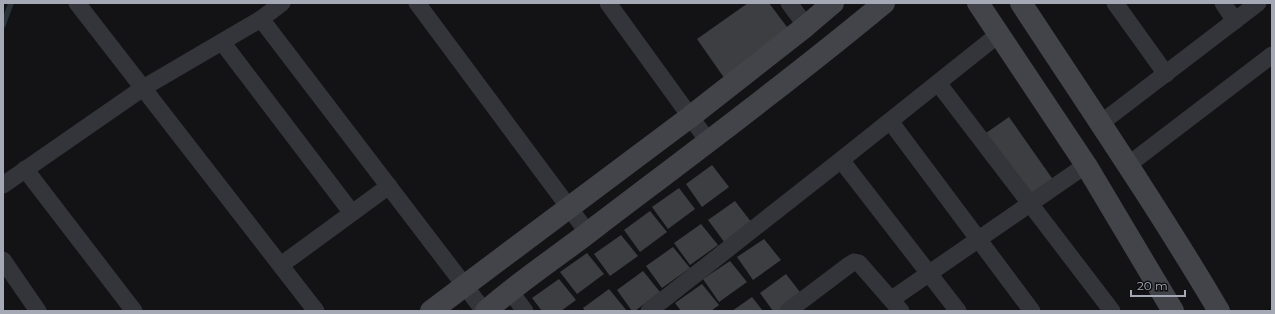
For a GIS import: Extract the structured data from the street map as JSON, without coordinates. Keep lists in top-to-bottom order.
{
  "scale_bar": "20 m"
}
